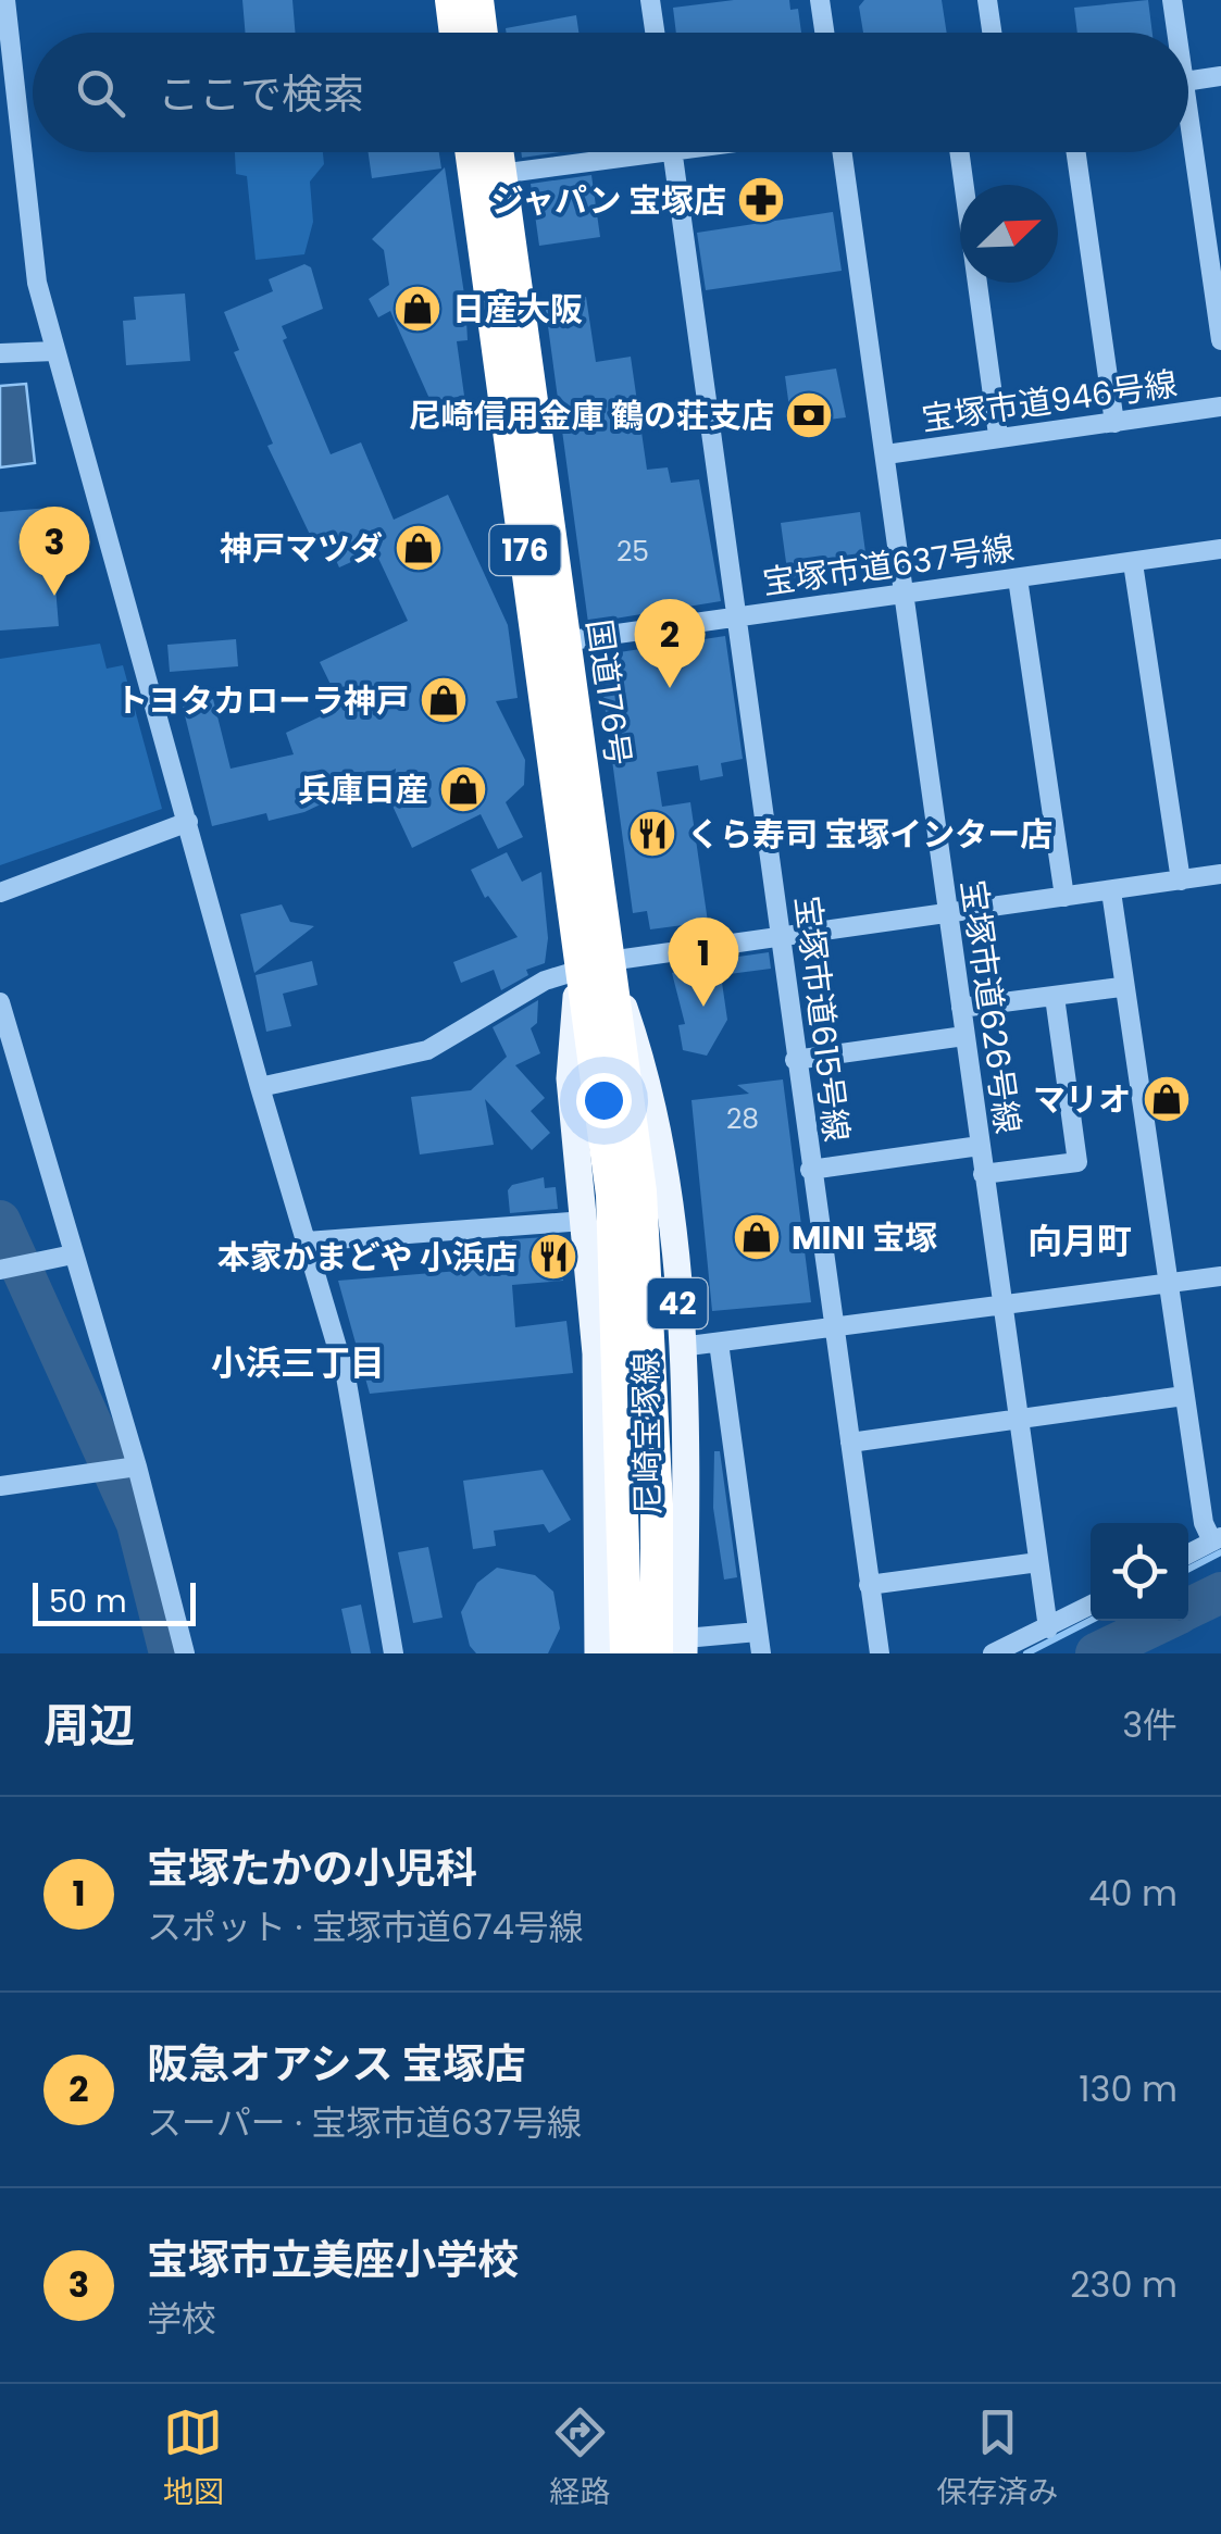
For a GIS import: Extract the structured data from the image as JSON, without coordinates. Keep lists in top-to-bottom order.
{
  "streets": {
    "highway": ["176", "国道176号"],
    "main road": ["42", "尼崎宝塚線"],
    "street": [
      "宝塚市道946号線",
      "宝塚市道637号線",
      "宝塚市道626号線",
      "宝塚市道615号線"
    ]
  },
  "crossings": [
    ["宝塚市道946号線", "宝塚市道626号線"],
    ["宝塚市道637号線", "国道176号"],
    ["宝塚市道637号線", "宝塚市道626号線"],
    ["宝塚市道637号線", "宝塚市道615号線"],
    ["国道176号", "尼崎宝塚線"]
  ],
  "districts": ["向月町", "小浜三丁目"],
  "places": {
    "pharmacy": ["ジャパン 宝塚店"],
    "shop": [
      "日産大阪",
      "神戸マツダ",
      "トヨタカローラ神戸",
      "兵庫日産",
      "マリオ",
      "MINI 宝塚"
    ],
    "bank": ["尼崎信用金庫 鶴の荘支店"],
    "restaurant": ["くら寿司 宝塚インター店", "本家かまどや 小浜店"]
  },
  "house_numbers": ["25", "28"],
  "scale_bar": "50 m",
  "north": "top right",
  "page": {
    "search": "ここで検索",
    "pins": ["3", "2", "1"],
    "scale": "50 m",
    "heading": ["周辺", "3件"],
    "list": [
      {
        "mark": "1",
        "name": "宝塚たかの小児科",
        "note": "スポット · 宝塚市道674号線",
        "value": "40 m"
      },
      {
        "mark": "2",
        "name": "阪急オアシス 宝塚店",
        "note": "スーパー · 宝塚市道637号線",
        "value": "130 m"
      },
      {
        "mark": "3",
        "name": "宝塚市立美座小学校",
        "note": "学校",
        "value": "230 m"
      }
    ],
    "nav": ["地図", "経路", "保存済み"]
  }
}
